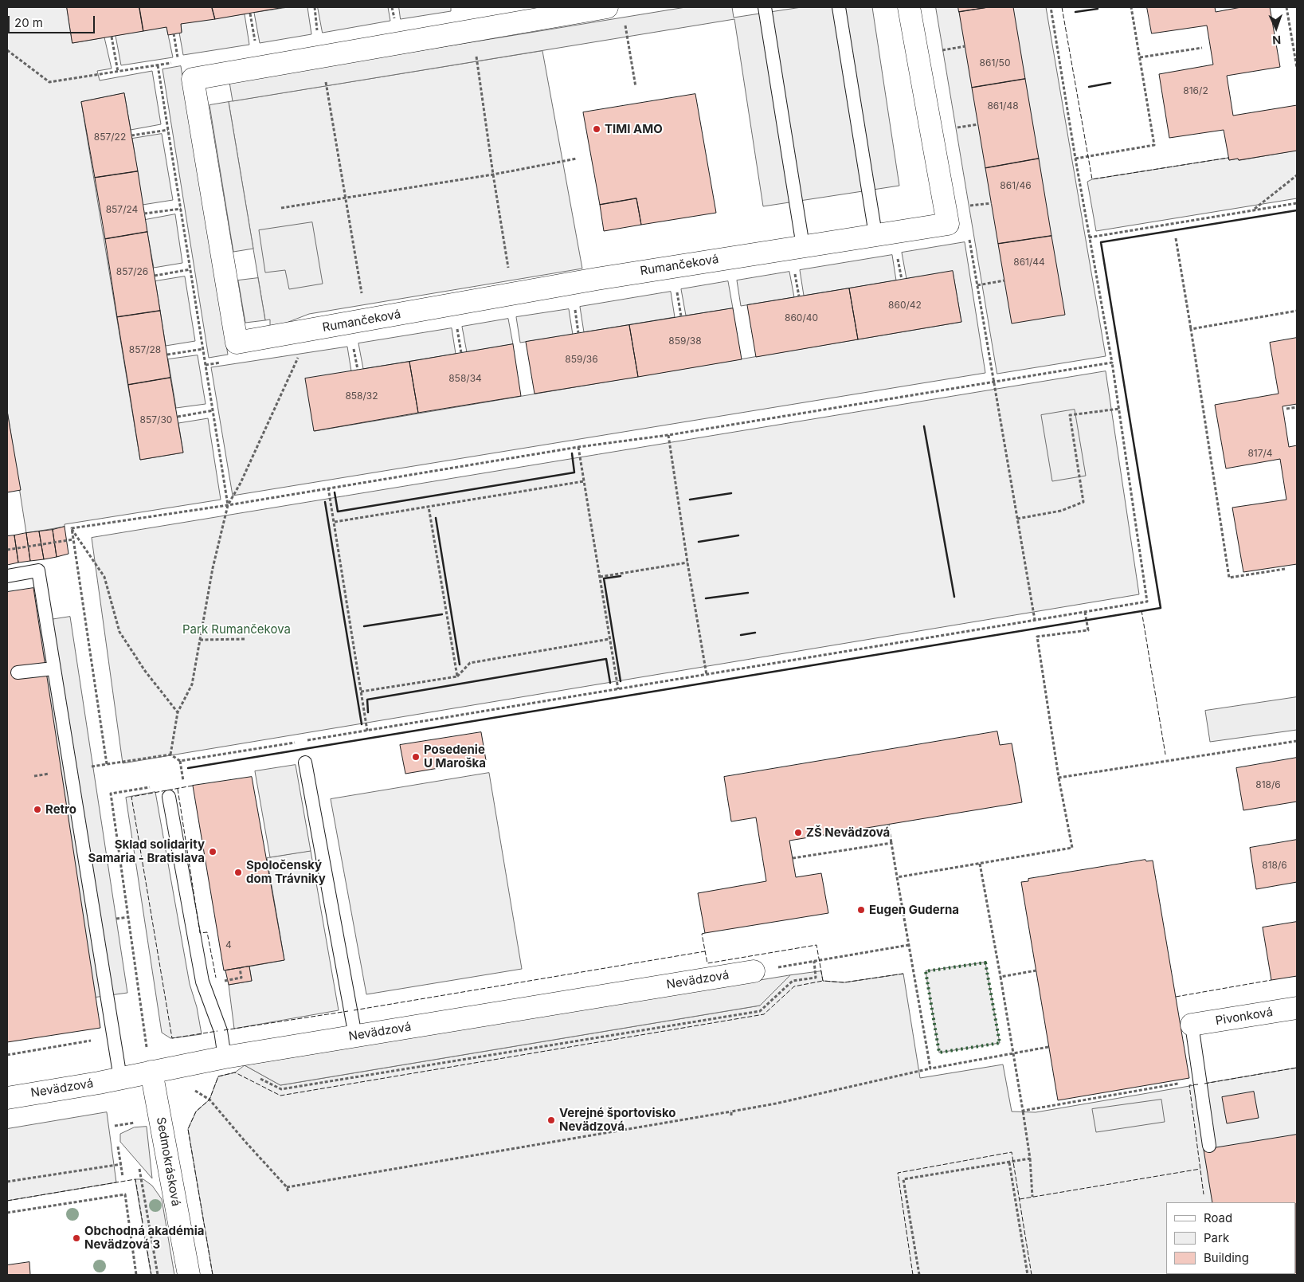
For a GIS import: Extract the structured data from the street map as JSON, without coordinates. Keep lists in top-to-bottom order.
{
  "streets": {
    "street": [
      "Rumančeková",
      "Nevädzová",
      "Pivonková",
      "Sedmokrásková"
    ]
  },
  "crossings": [
    ["Nevädzová", "Sedmokrásková"]
  ],
  "parks": ["Park Rumančekova"],
  "places": [
    "TIMI AMO",
    "Posedenie U Maroška",
    "Retro",
    "ZŠ Nevädzová",
    "Sklad solidarity Samaria - Bratislava",
    "Spoločenský dom Trávniky",
    "Eugen Guderna",
    "Verejné športovisko Nevädzová",
    "Obchodná akadémia Nevädzová 3"
  ],
  "house_numbers": [
    "861/50",
    "816/2",
    "861/48",
    "857/22",
    "861/46",
    "857/24",
    "861/44",
    "857/26",
    "860/42",
    "860/40",
    "859/38",
    "857/28",
    "859/36",
    "858/34",
    "858/32",
    "857/30",
    "817/4",
    "818/6",
    "818/6",
    "4"
  ],
  "legend": ["Road", "Park", "Building"],
  "scale_bar": "20 m",
  "north": "bottom"
}
